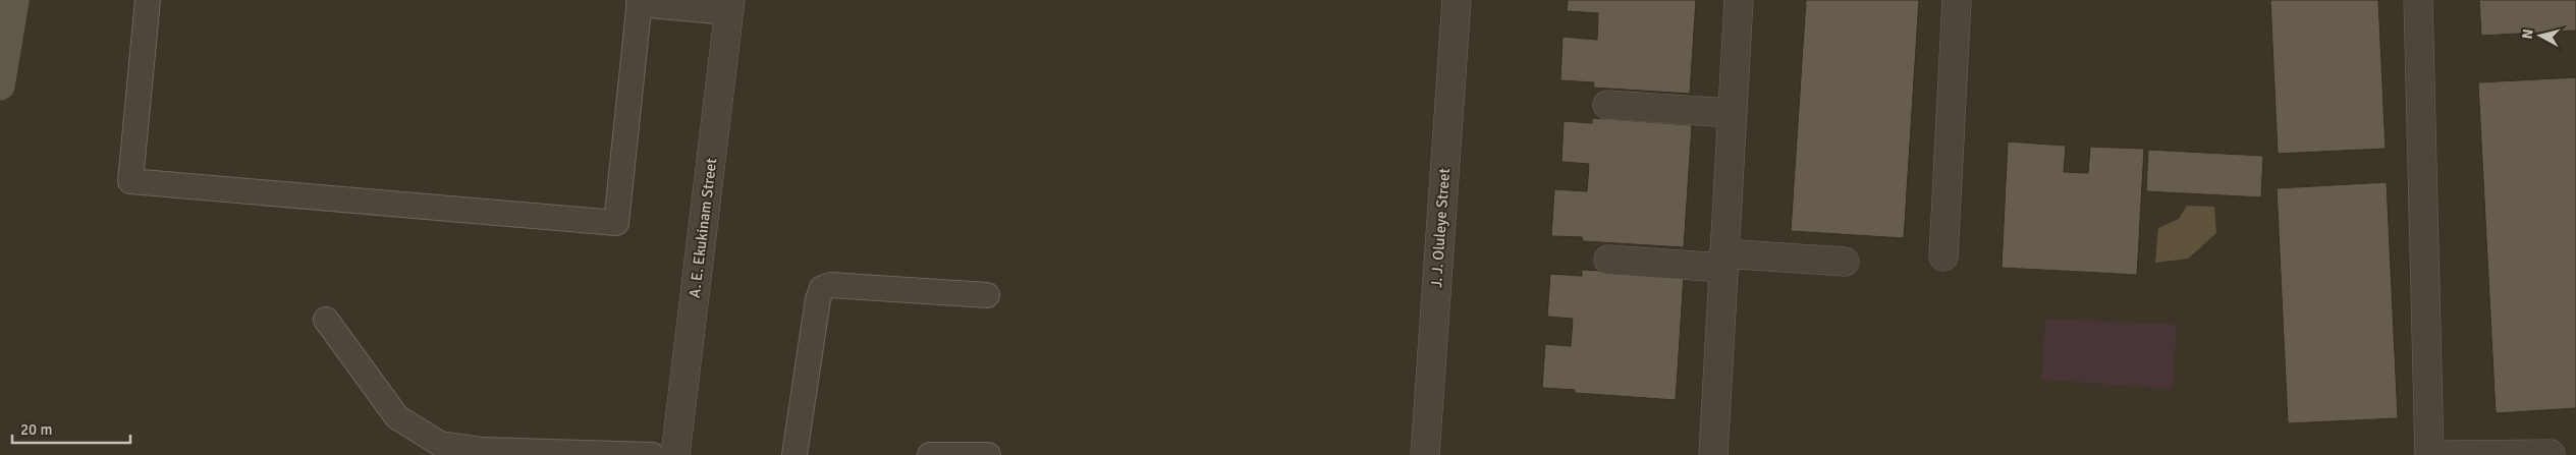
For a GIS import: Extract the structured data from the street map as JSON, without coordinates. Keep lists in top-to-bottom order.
{
  "streets": {
    "street": ["A. E. Ekukinam Street", "J. J. Oluleye Street"]
  },
  "scale_bar": "20 m",
  "north": "left"
}
